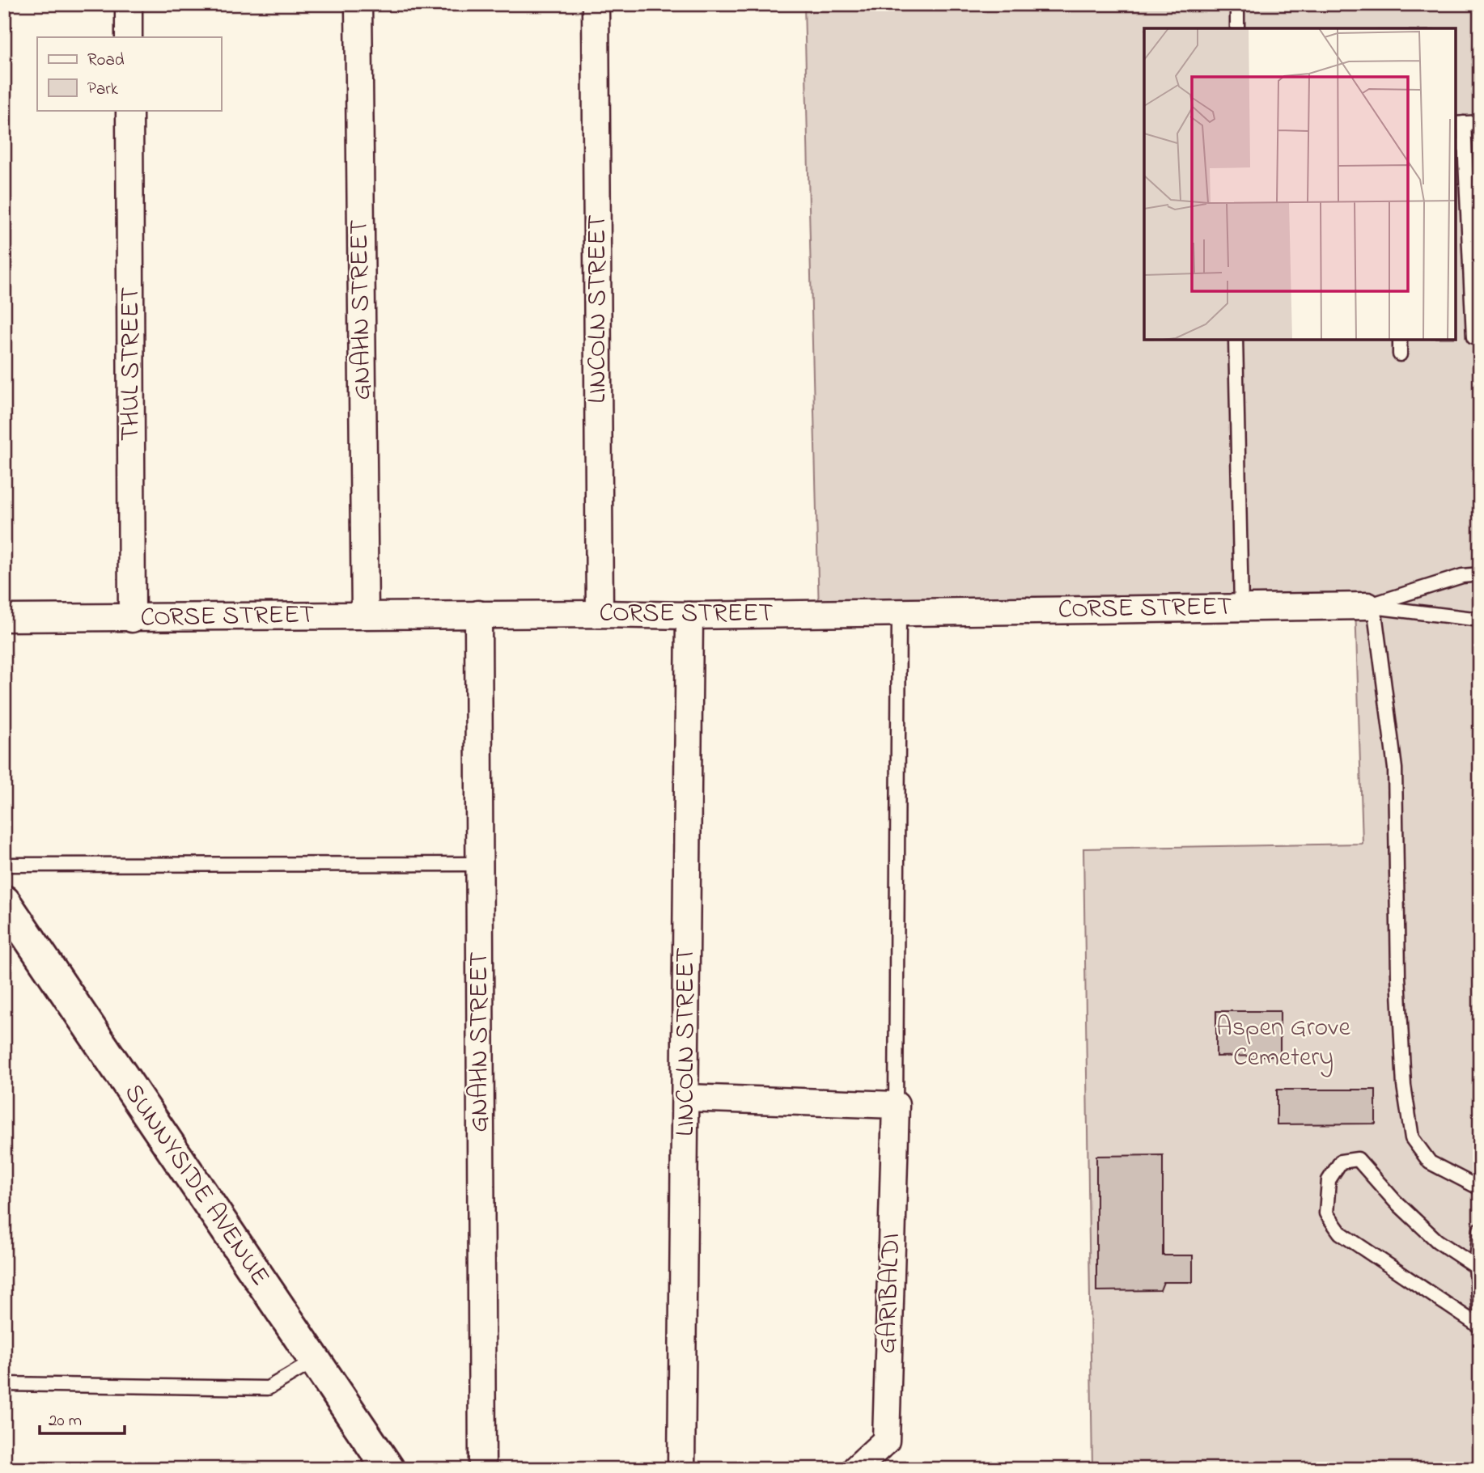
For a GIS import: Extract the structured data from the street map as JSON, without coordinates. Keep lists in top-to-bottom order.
{
  "streets": {
    "main road": ["SUNNYSIDE AVENUE"],
    "street": [
      "LINCOLN STREET",
      "GNAHN STREET",
      "THUL STREET",
      "CORSE STREET",
      "GARIBALDI"
    ]
  },
  "crossings": [
    ["LINCOLN STREET", "CORSE STREET"],
    ["GNAHN STREET", "CORSE STREET"],
    ["THUL STREET", "CORSE STREET"]
  ],
  "parks": ["Aspen Grove Cemetery"],
  "legend": ["Road", "Park"],
  "scale_bar": "20 m"
}
